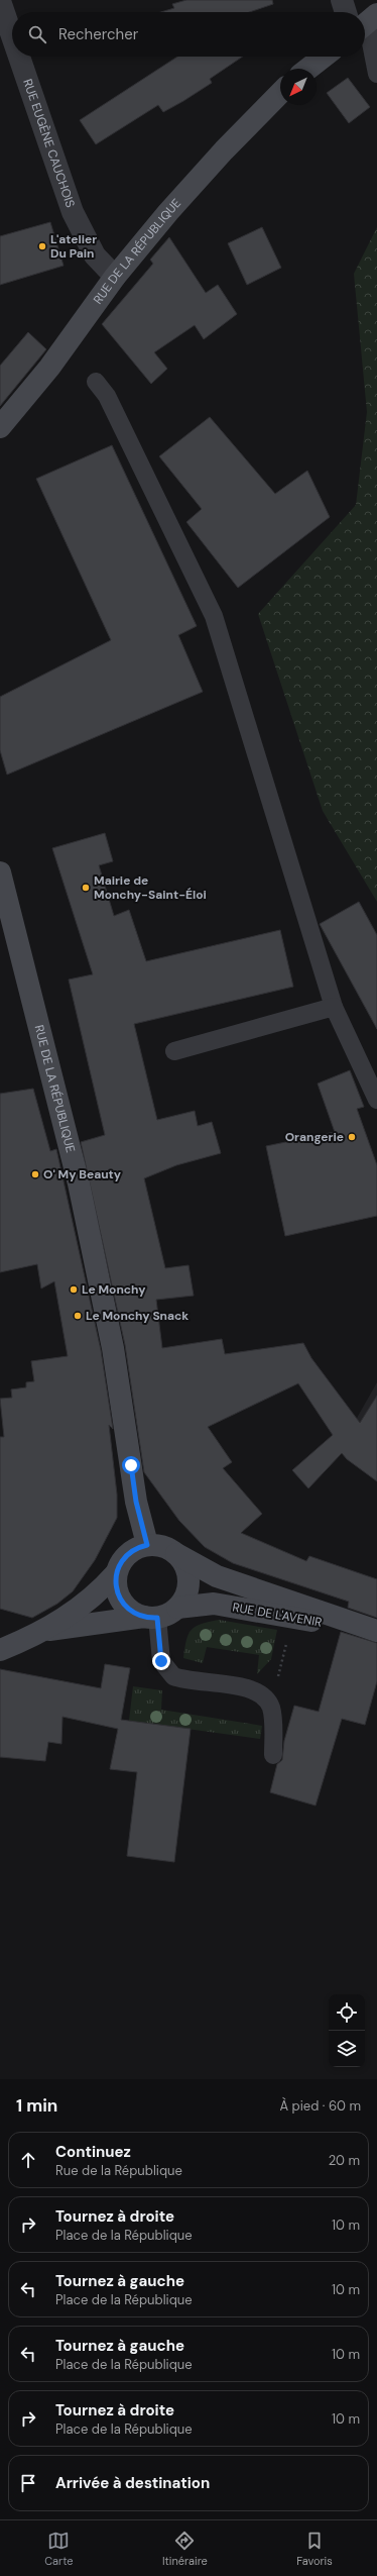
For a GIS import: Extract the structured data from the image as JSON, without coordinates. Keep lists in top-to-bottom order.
{
  "streets": {
    "street": ["RUE EUGÈNE CAUCHOIS", "RUE DE LA RÉPUBLIQUE", "RUE DE L'AVENIR"]
  },
  "crossings": [
    ["RUE EUGÈNE CAUCHOIS", "RUE DE LA RÉPUBLIQUE"],
    ["RUE DE LA RÉPUBLIQUE", "RUE DE L'AVENIR"]
  ],
  "places": [
    "L'atelier Du Pain",
    "Mairie de Monchy-Saint-Éloi",
    "Orangerie",
    "O' My Beauty",
    "Le Monchy",
    "Le Monchy Snack"
  ],
  "north": "bottom left",
  "page": {
    "search": "Rechercher",
    "heading": ["1 min", "À pied · 60 m"],
    "list": [
      ["Continuez", "Rue de la République", "20 m"],
      ["Tournez à droite", "Place de la République", "10 m"],
      ["Tournez à gauche", "Place de la République", "10 m"],
      ["Tournez à gauche", "Place de la République", "10 m"],
      ["Tournez à droite", "Place de la République", "10 m"],
      "Arrivée à destination"
    ],
    "nav": ["Carte", "Itinéraire", "Favoris"]
  }
}
